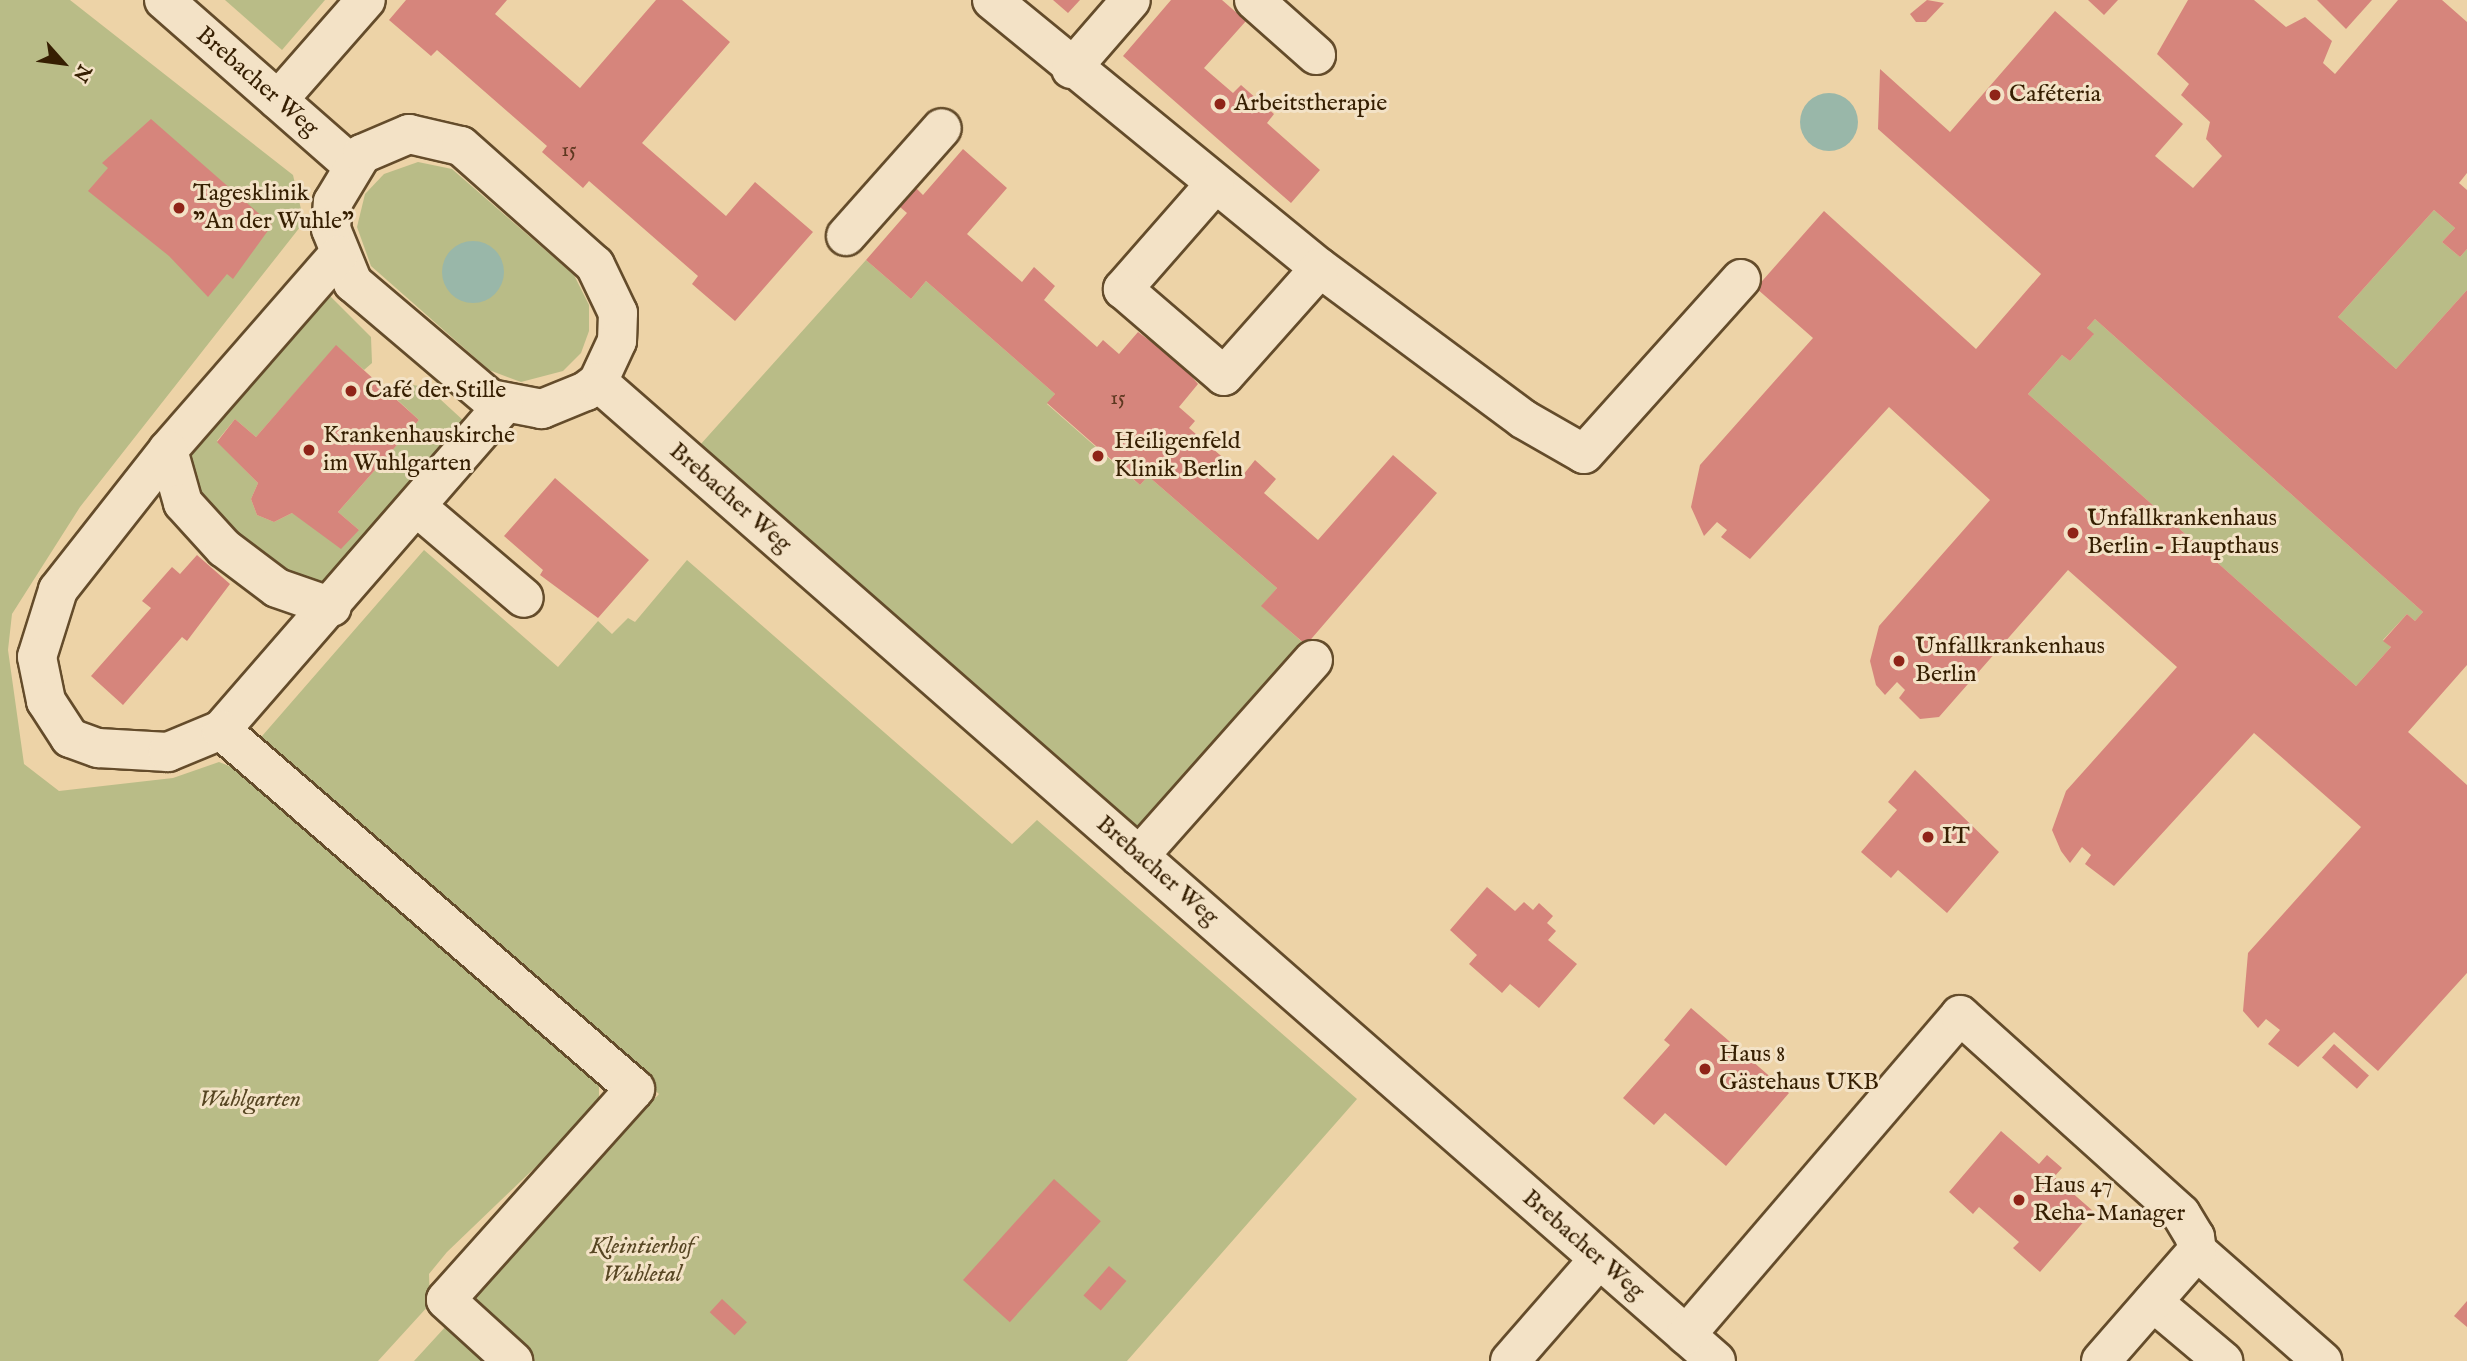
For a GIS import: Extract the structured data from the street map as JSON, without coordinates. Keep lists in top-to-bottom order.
{
  "streets": {
    "lane": ["Brebacher Weg"]
  },
  "parks": ["Wuhlgarten", "Kleintierhof Wuhletal"],
  "places": [
    "Caféteria",
    "Arbeitstherapie",
    "Tagesklinik \"An der Wuhle\"",
    "Café der Stille",
    "Krankenhauskirche im Wuhlgarten",
    "Heiligenfeld Klinik Berlin",
    "Unfallkrankenhaus Berlin - Haupthaus",
    "Unfallkrankenhaus Berlin",
    "IT",
    "Haus 8 Gästehaus UKB",
    "Haus 47 Reha-Manager"
  ],
  "house_numbers": ["15", "15"],
  "north": "bottom right"
}
